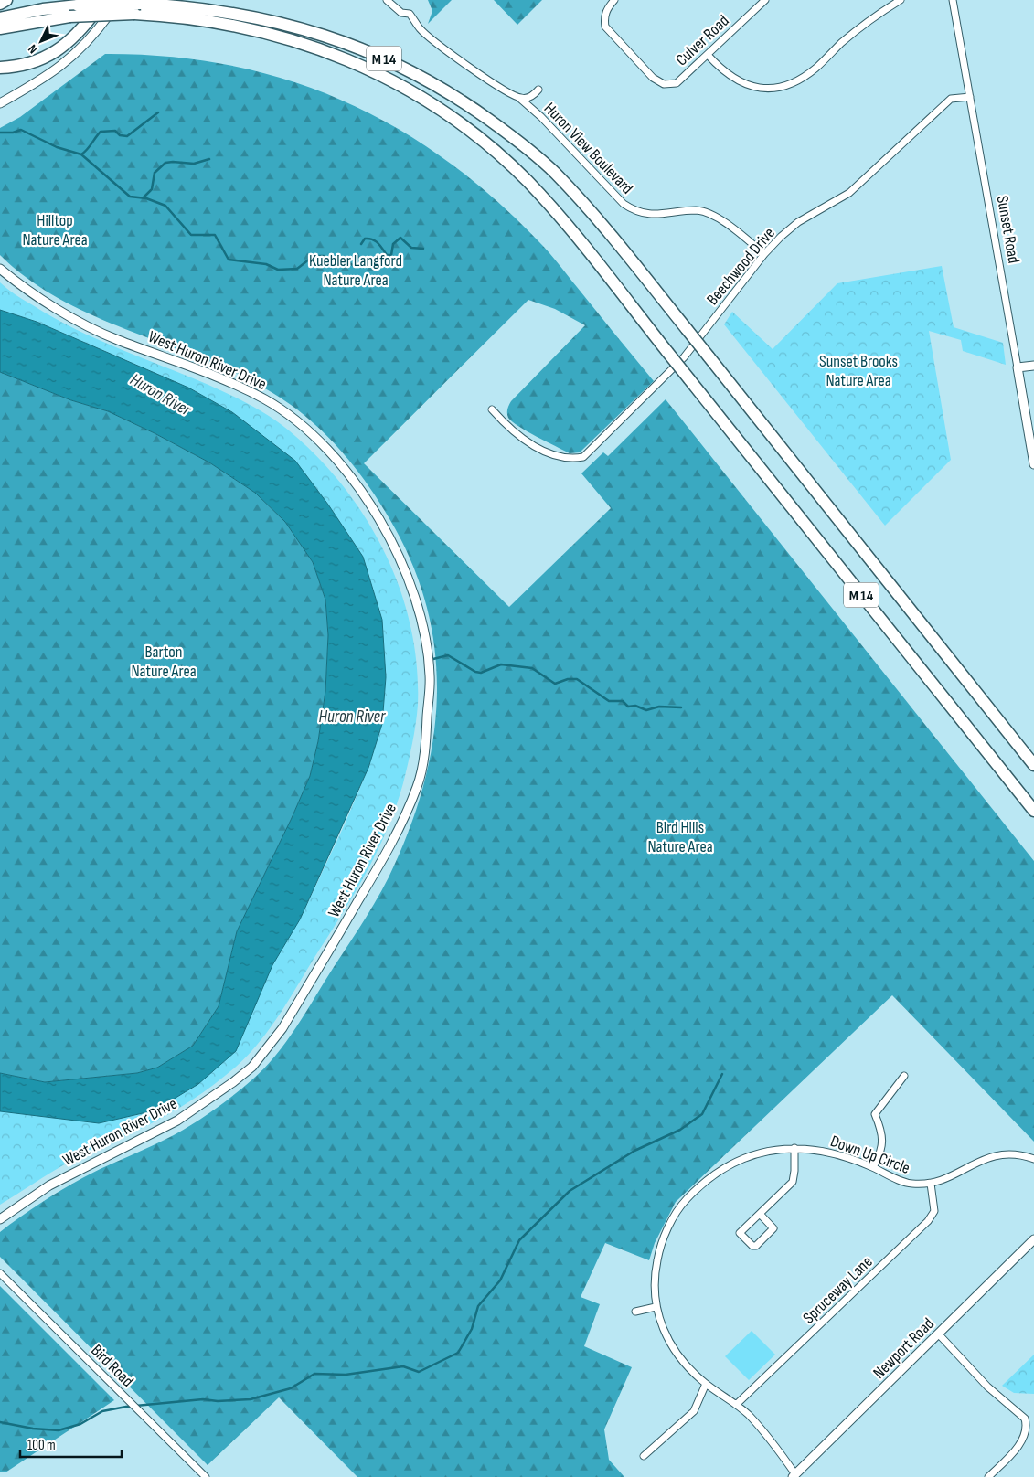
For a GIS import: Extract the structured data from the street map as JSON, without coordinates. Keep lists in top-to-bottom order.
{
  "streets": {
    "highway": ["M 14"],
    "street": [
      "Culver Road",
      "Huron View Boulevard",
      "Sunset Road",
      "Beechwood Drive",
      "West Huron River Drive",
      "Down Up Circle",
      "Spruceway Lane",
      "Newport Road",
      "Bird Road"
    ]
  },
  "crossings": [
    ["Huron View Boulevard", "Beechwood Drive"],
    ["Sunset Road", "Beechwood Drive"],
    ["Down Up Circle", "Spruceway Lane"],
    ["Down Up Circle", "Newport Road"]
  ],
  "water": ["Huron River"],
  "parks": [
    "Hilltop Nature Area",
    "Kuebler Langford Nature Area",
    "Sunset Brooks Nature Area",
    "Barton Nature Area",
    "Bird Hills Nature Area"
  ],
  "scale_bar": "100 m",
  "north": "bottom left"
}
